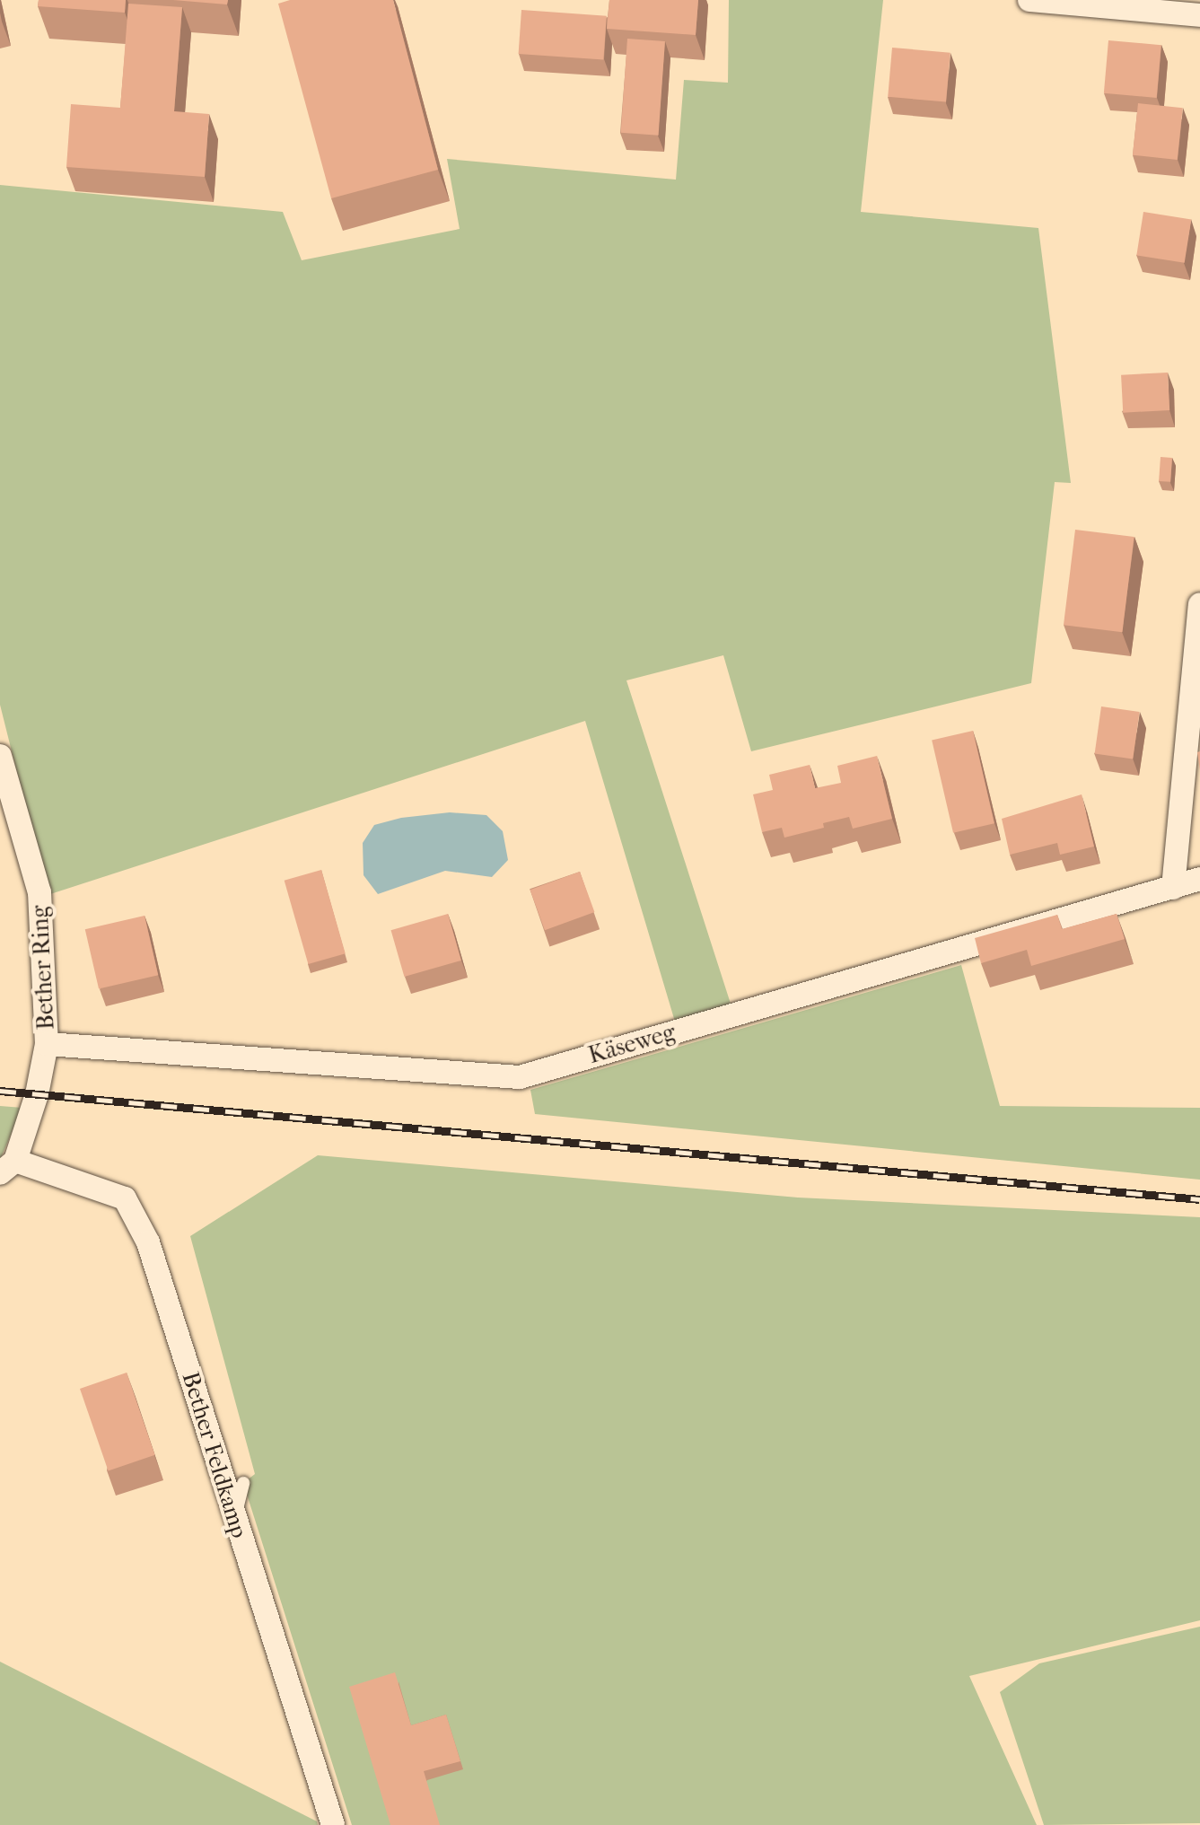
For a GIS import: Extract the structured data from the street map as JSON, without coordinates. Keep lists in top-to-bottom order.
{
  "streets": {
    "street": ["Bether Ring", "Käseweg", "Bether Feldkamp"]
  },
  "crossings": [
    ["Bether Ring", "Käseweg"],
    ["Bether Ring", "Bether Feldkamp"]
  ]
}
